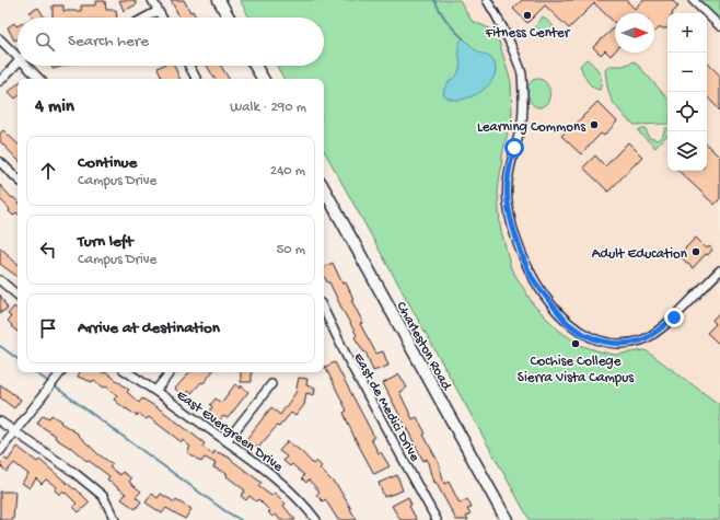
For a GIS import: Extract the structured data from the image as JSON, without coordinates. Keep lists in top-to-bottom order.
{
  "streets": {
    "main road": ["Charleston Road"],
    "street": ["East de Medici Drive", "East Evergreen Drive"]
  },
  "places": [
    "Fitness Center",
    "Learning Commons",
    "Adult Education",
    "Cochise College Sierra Vista Campus"
  ],
  "north": "right",
  "page": {
    "map_buttons": ["+", "−"],
    "search": "Search here",
    "heading": ["4 min", "Walk · 290 m"],
    "list": [
      ["Continue", "Campus Drive", "240 m"],
      ["Turn left", "Campus Drive", "50 m"],
      "Arrive at destination"
    ]
  }
}
